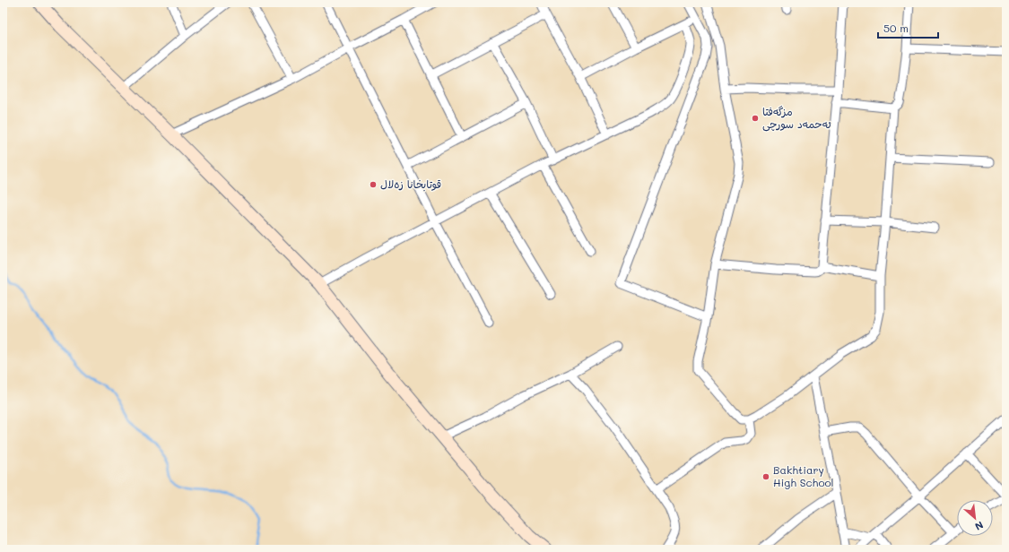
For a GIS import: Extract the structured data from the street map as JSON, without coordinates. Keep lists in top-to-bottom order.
{
  "places": ["مزگەفتا ئەحمەد سورچی", "قوتابخانا زەلال", "Bakhtiary High School"],
  "scale_bar": "50 m",
  "north": "bottom right"
}
